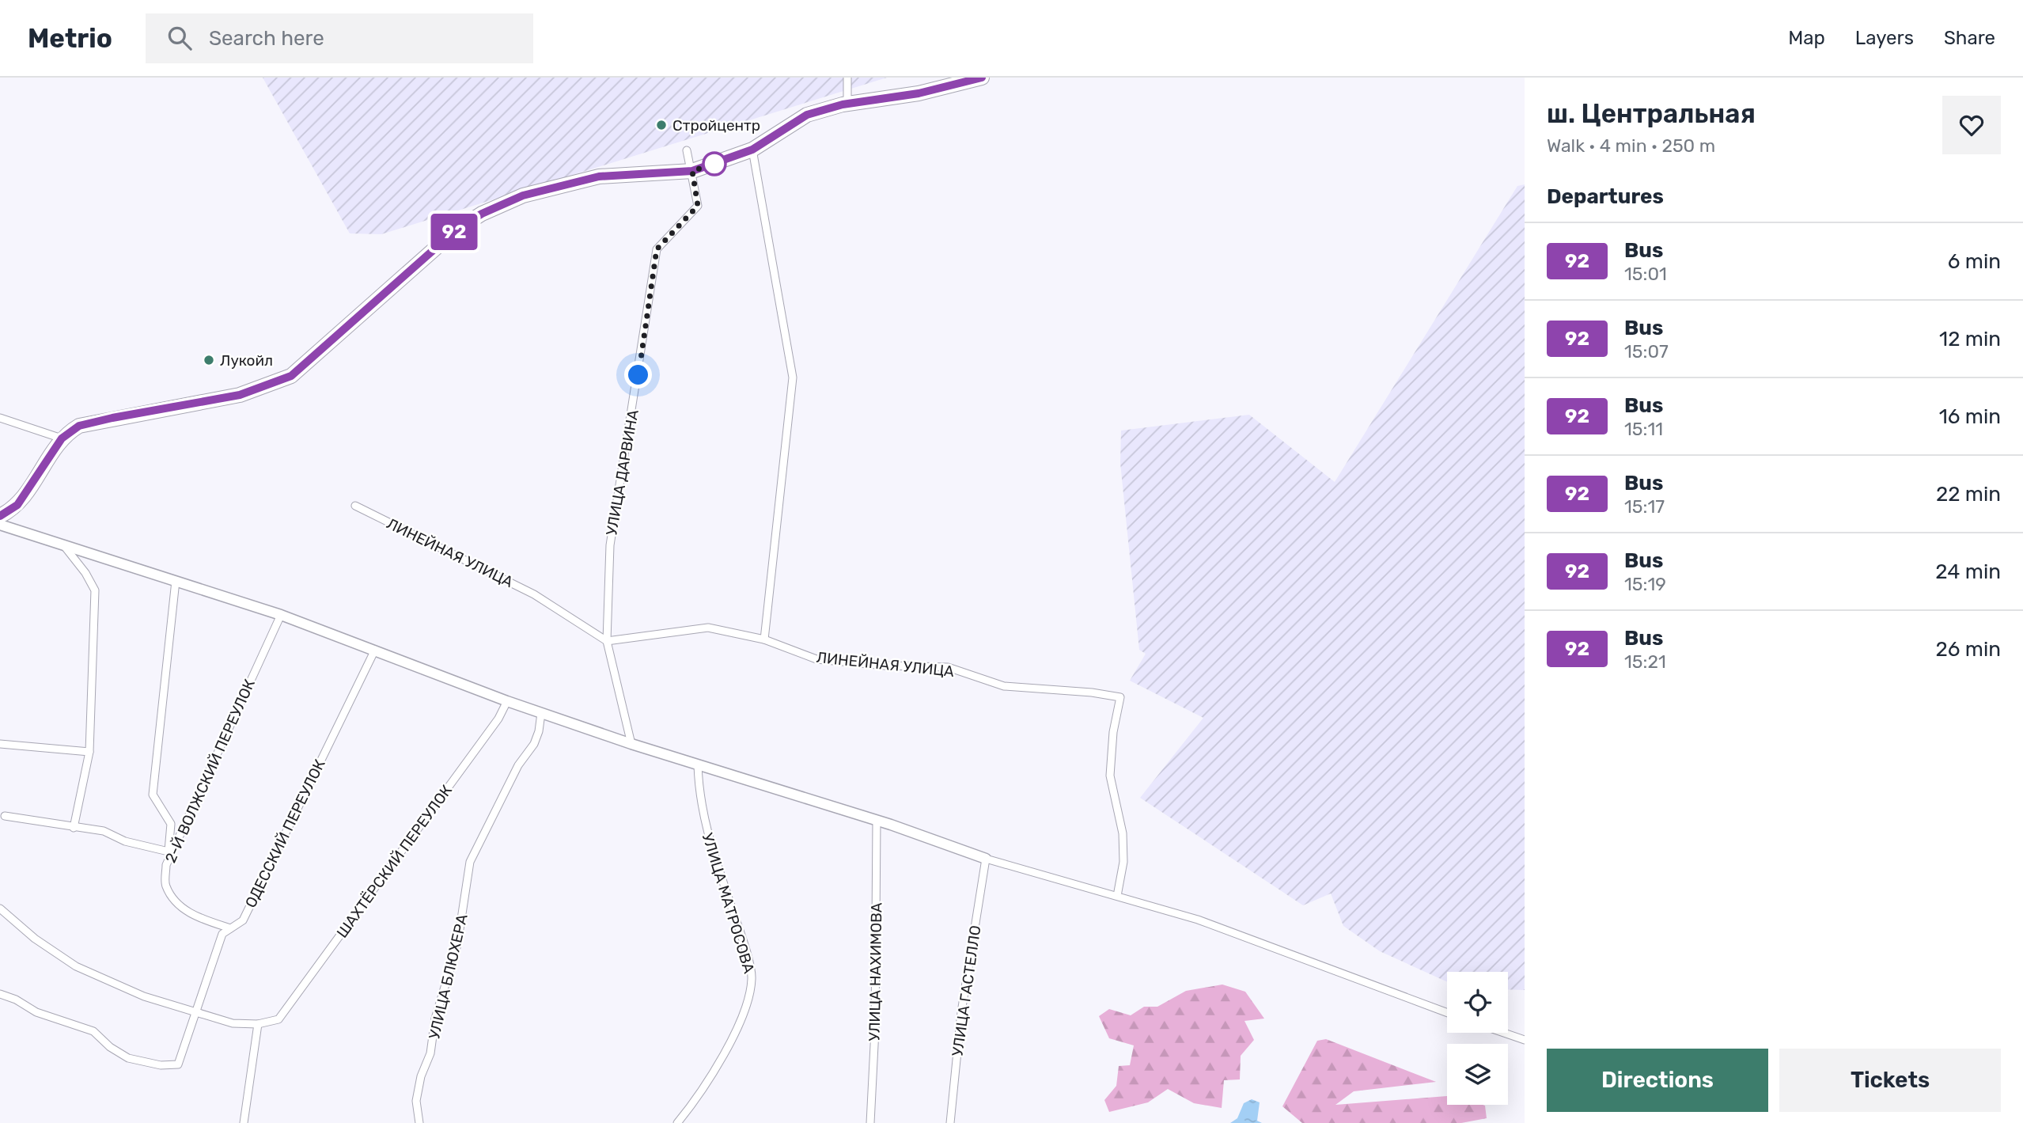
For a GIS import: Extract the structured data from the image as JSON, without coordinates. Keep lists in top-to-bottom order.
{
  "streets": {
    "street": [
      "УЛИЦА ДАРВИНА",
      "ЛИНЕЙНАЯ УЛИЦА",
      "2-Й ВОЛЖСКИЙ ПЕРЕУЛОК",
      "ОДЕССКИЙ ПЕРЕУЛОК",
      "ШАХТЁРСКИЙ ПЕРЕУЛОК",
      "УЛИЦА МАТРОСОВА",
      "УЛИЦА НАХИМОВА",
      "УЛИЦА БЛЮХЕРА",
      "УЛИЦА ГАСТЕЛЛО"
    ]
  },
  "crossings": [
    ["УЛИЦА ДАРВИНА", "ЛИНЕЙНАЯ УЛИЦА"],
    ["2-Й ВОЛЖСКИЙ ПЕРЕУЛОК", "ОДЕССКИЙ ПЕРЕУЛОК"]
  ],
  "places": ["Стройцентр", "Лукойл"],
  "lines": ["bus line 92"],
  "page": {
    "header": "Metrio",
    "search": "Search here",
    "nav": ["Map", "Layers", "Share"],
    "on_map": "92",
    "heading": [
      ["ш. Центральная", "Walk · 4 min · 250 m"],
      "Departures"
    ],
    "list": [
      {
        "mark": "92",
        "name": "Bus",
        "note": "15:01",
        "value": "6 min"
      },
      {
        "mark": "92",
        "name": "Bus",
        "note": "15:07",
        "value": "12 min"
      },
      {
        "mark": "92",
        "name": "Bus",
        "note": "15:11",
        "value": "16 min"
      },
      {
        "mark": "92",
        "name": "Bus",
        "note": "15:17",
        "value": "22 min"
      },
      {
        "mark": "92",
        "name": "Bus",
        "note": "15:19",
        "value": "24 min"
      },
      {
        "mark": "92",
        "name": "Bus",
        "note": "15:21",
        "value": "26 min"
      }
    ],
    "buttons": ["Directions", "Tickets"]
  }
}
